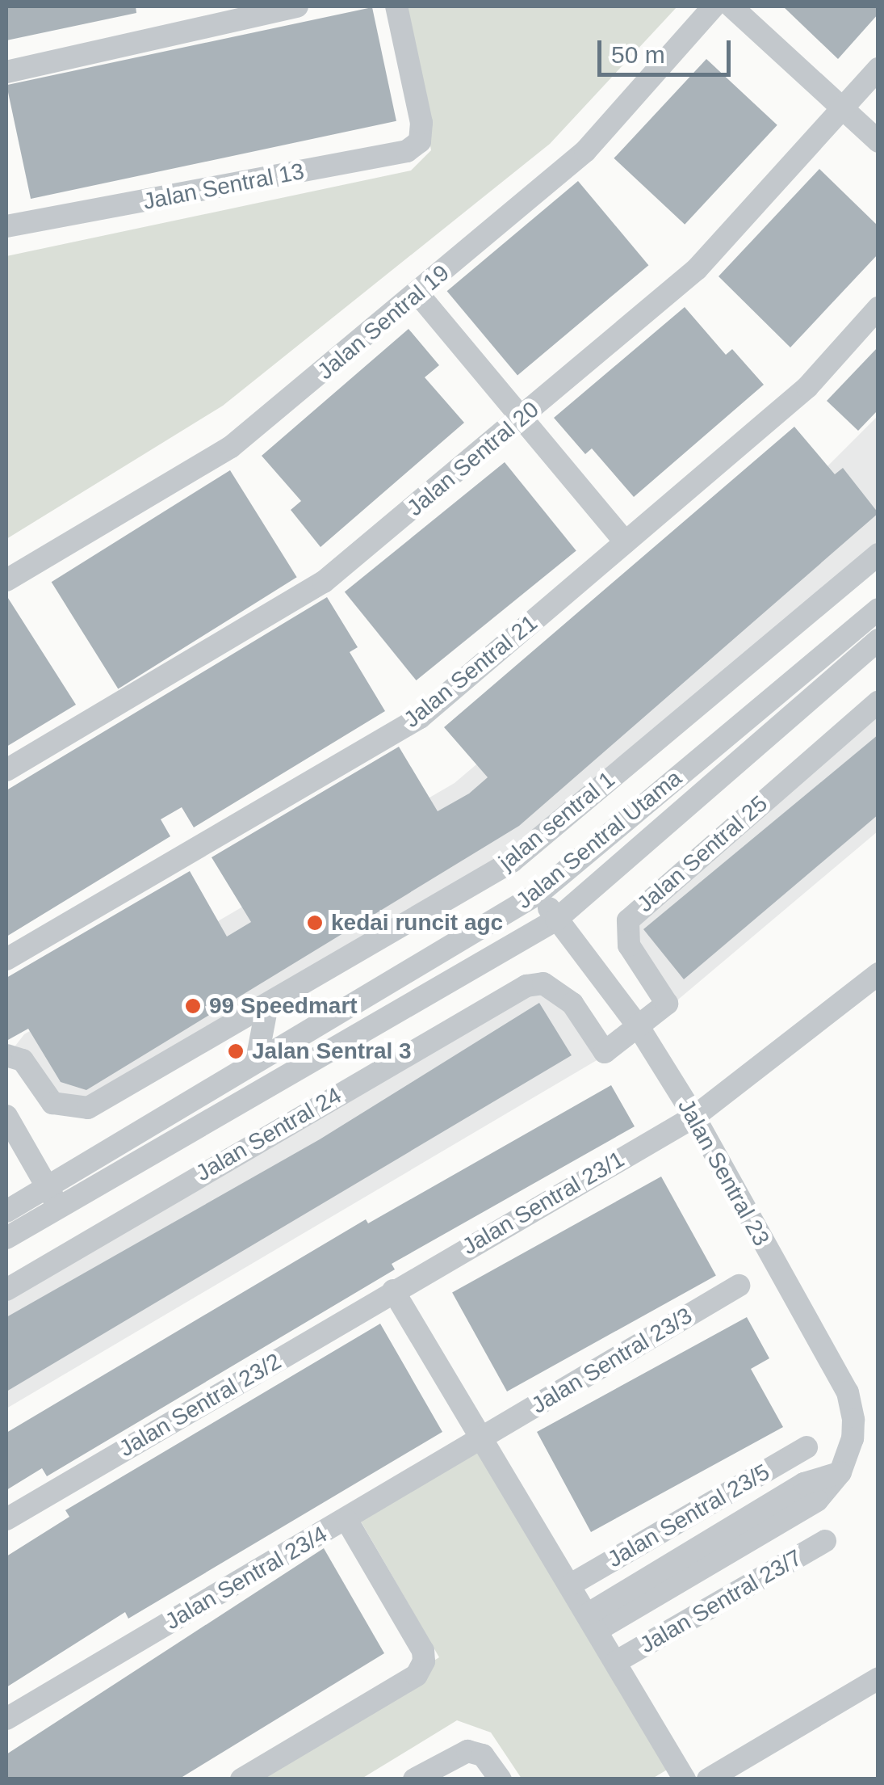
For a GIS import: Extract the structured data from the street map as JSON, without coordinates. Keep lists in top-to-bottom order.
{
  "streets": {
    "street": [
      "Jalan Sentral 13",
      "Jalan Sentral 19",
      "Jalan Sentral 20",
      "Jalan Sentral 21",
      "jalan sentral 1",
      "Jalan Sentral Utama",
      "Jalan Sentral 25",
      "Jalan Sentral 24",
      "Jalan Sentral 23",
      "Jalan Sentral 23/1",
      "Jalan Sentral 23/3",
      "Jalan Sentral 23/2",
      "Jalan Sentral 23/5",
      "Jalan Sentral 23/4",
      "Jalan Sentral 23/7"
    ]
  },
  "crossings": [
    ["Jalan Sentral Utama", "Jalan Sentral 23"],
    ["Jalan Sentral 25", "Jalan Sentral 24"],
    ["Jalan Sentral 25", "Jalan Sentral 23"],
    ["Jalan Sentral 24", "Jalan Sentral 23"],
    ["Jalan Sentral 23", "Jalan Sentral 23/1"],
    ["Jalan Sentral 23/1", "Jalan Sentral 23/2"],
    ["Jalan Sentral 23/3", "Jalan Sentral 23/4"]
  ],
  "places": ["kedai runcit agc", "99 Speedmart", "Jalan Sentral 3"],
  "scale_bar": "50 m"
}
